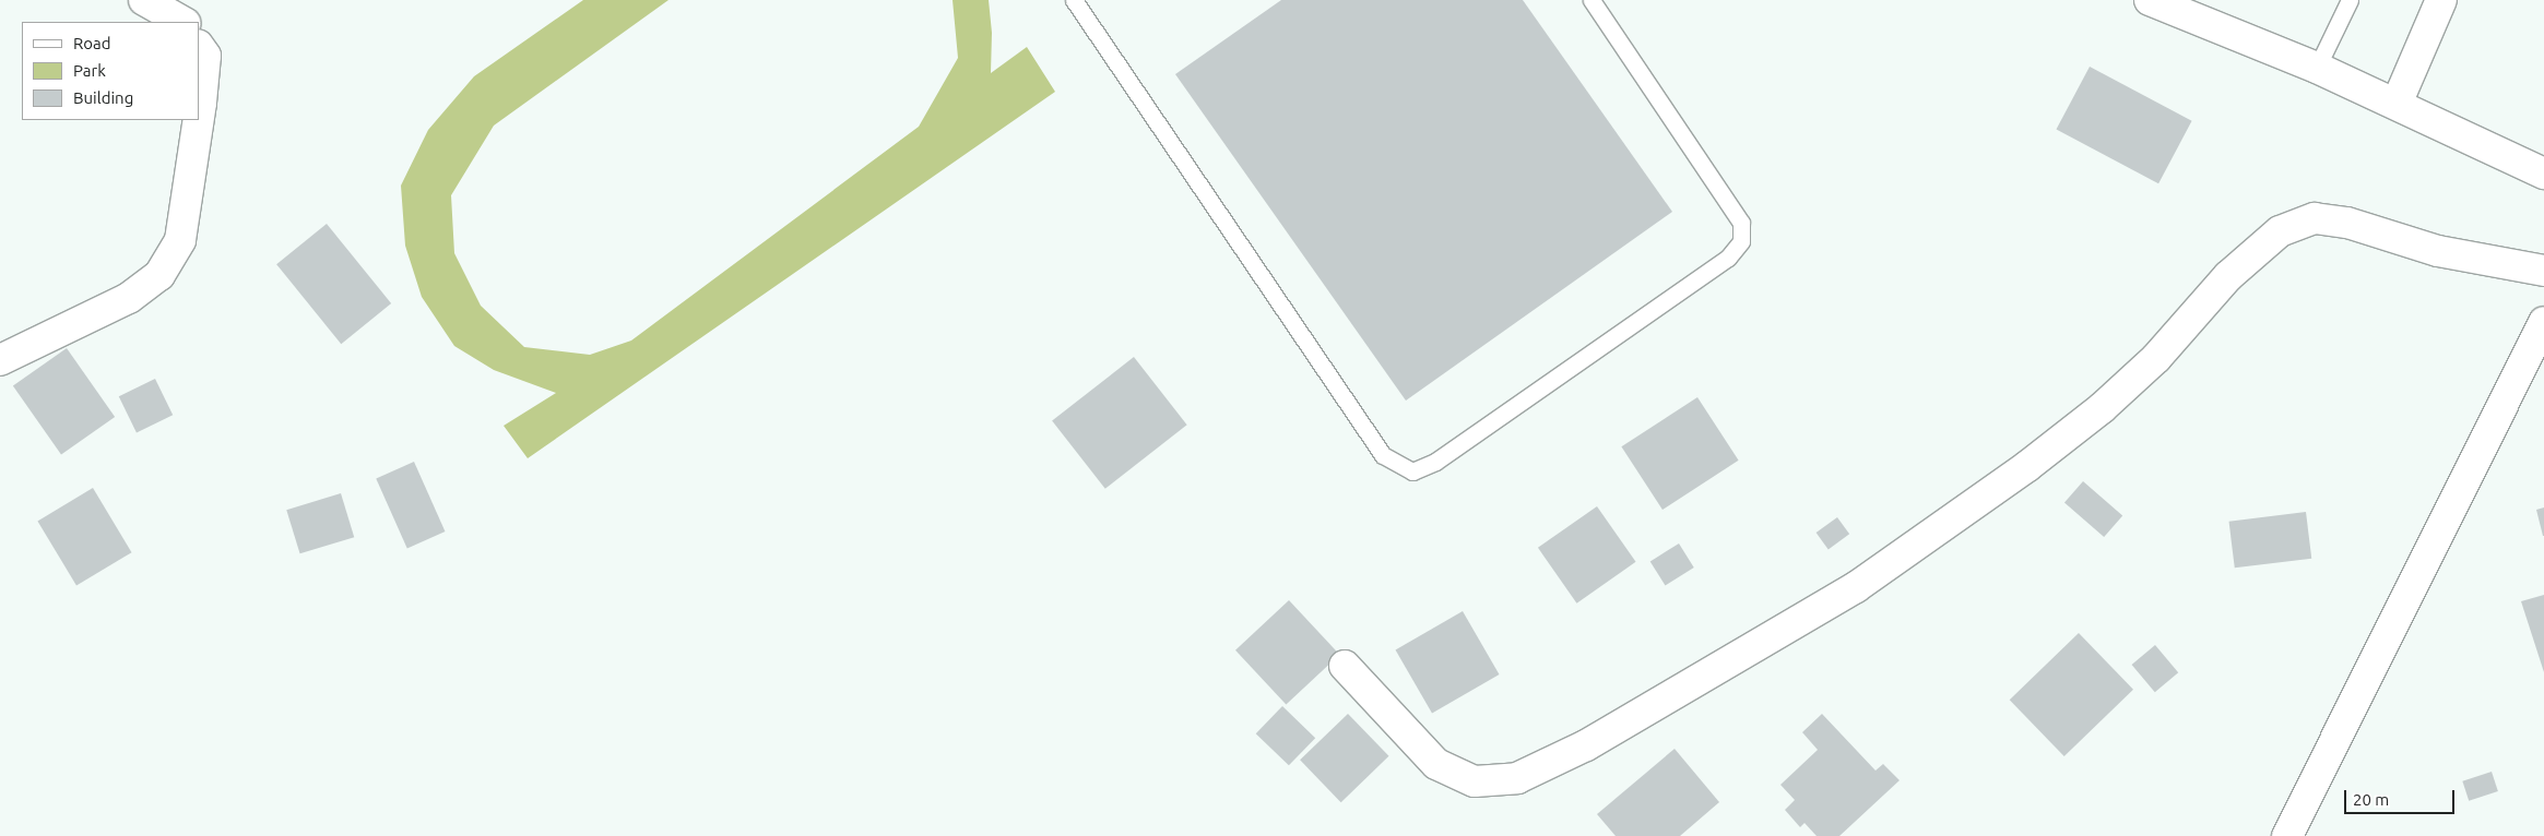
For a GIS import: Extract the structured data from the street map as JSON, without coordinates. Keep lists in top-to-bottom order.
{
  "legend": ["Road", "Park", "Building"],
  "scale_bar": "20 m"
}
